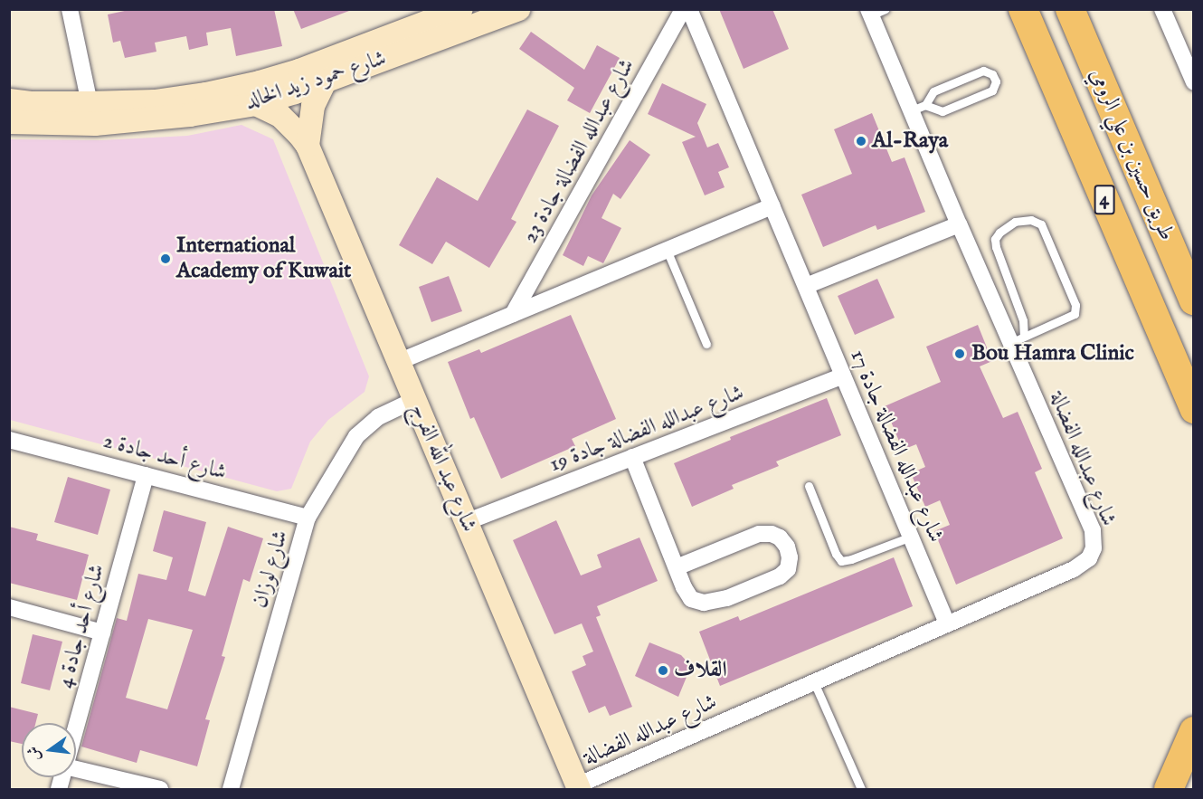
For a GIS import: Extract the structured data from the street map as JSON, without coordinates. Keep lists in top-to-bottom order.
{
  "streets": {
    "highway": ["طريق حسين بن علي الرومي", "4"],
    "main road": ["شارع حمود زيد الخالد", "شارع عبد الله الفرج"],
    "street": [
      "شارع عبدالله الفضالة جادة 23",
      "شارع عبدالله الفضالة جادة 19",
      "شارع عبدالله الفضالة جادة 17",
      "شارع أحد جادة 2",
      "شارع عبدالله الفضالة",
      "شارع لوزان",
      "شارع أحد جادة 4"
    ]
  },
  "crossings": [
    ["شارع حمود زيد الخالد", "شارع عبد الله الفرج"],
    ["شارع عبدالله الفضالة جادة 19", "شارع عبدالله الفضالة جادة 17"],
    ["شارع عبدالله الفضالة جادة 19", "شارع عبد الله الفرج"],
    ["شارع عبدالله الفضالة جادة 17", "شارع عبدالله الفضالة"],
    ["شارع أحد جادة 2", "شارع لوزان"],
    ["شارع أحد جادة 2", "شارع أحد جادة 4"],
    ["شارع عبدالله الفضالة", "شارع عبد الله الفرج"],
    ["شارع عبد الله الفرج", "شارع لوزان"]
  ],
  "places": [
    "Al-Raya",
    "International Academy of Kuwait",
    "Bou Hamra Clinic",
    "القلاف"
  ],
  "north": "left"
}
